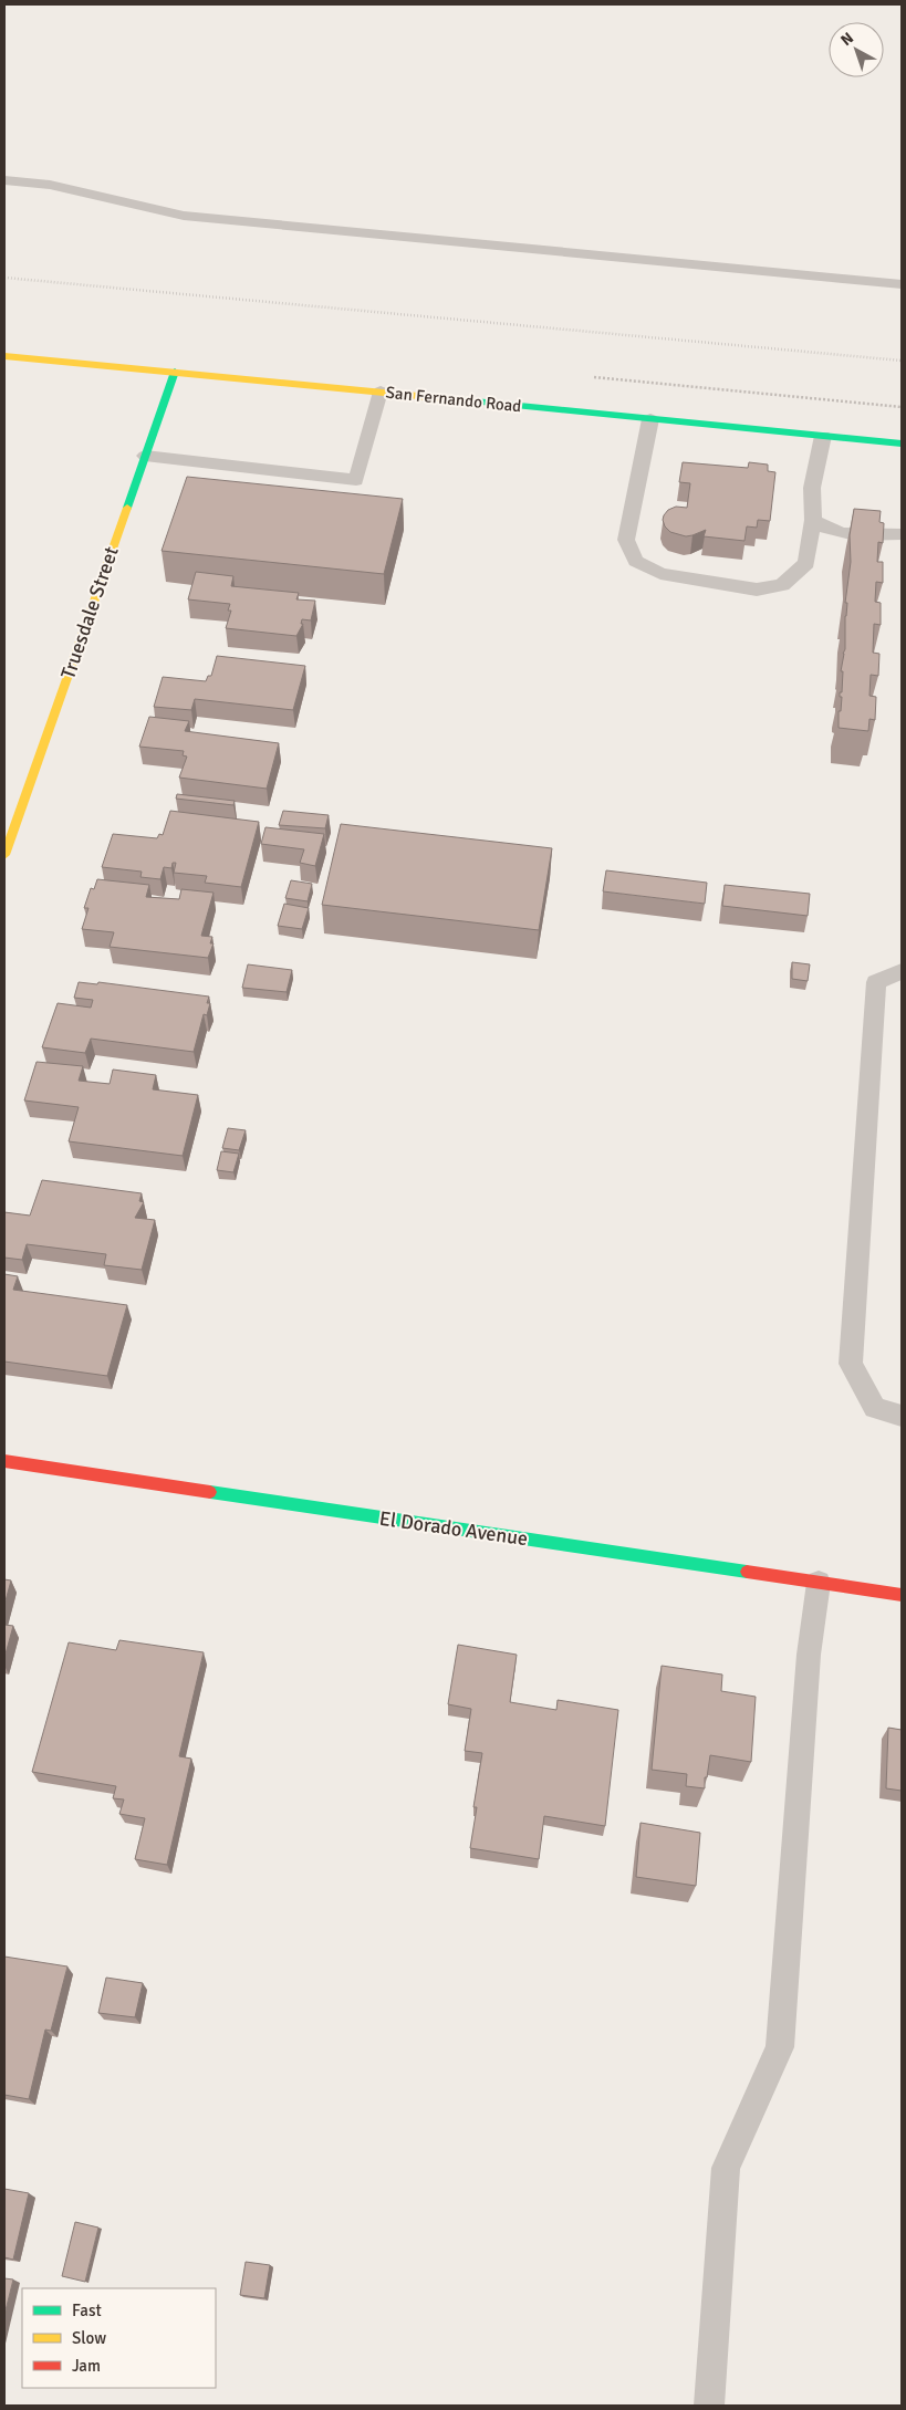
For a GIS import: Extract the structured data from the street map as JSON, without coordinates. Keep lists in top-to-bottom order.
{
  "streets": {
    "street": ["San Fernando Road", "Truesdale Street", "El Dorado Avenue"]
  },
  "crossings": [
    ["San Fernando Road", "Truesdale Street"]
  ],
  "legend": ["Fast", "Slow", "Jam"],
  "north": "top left"
}
